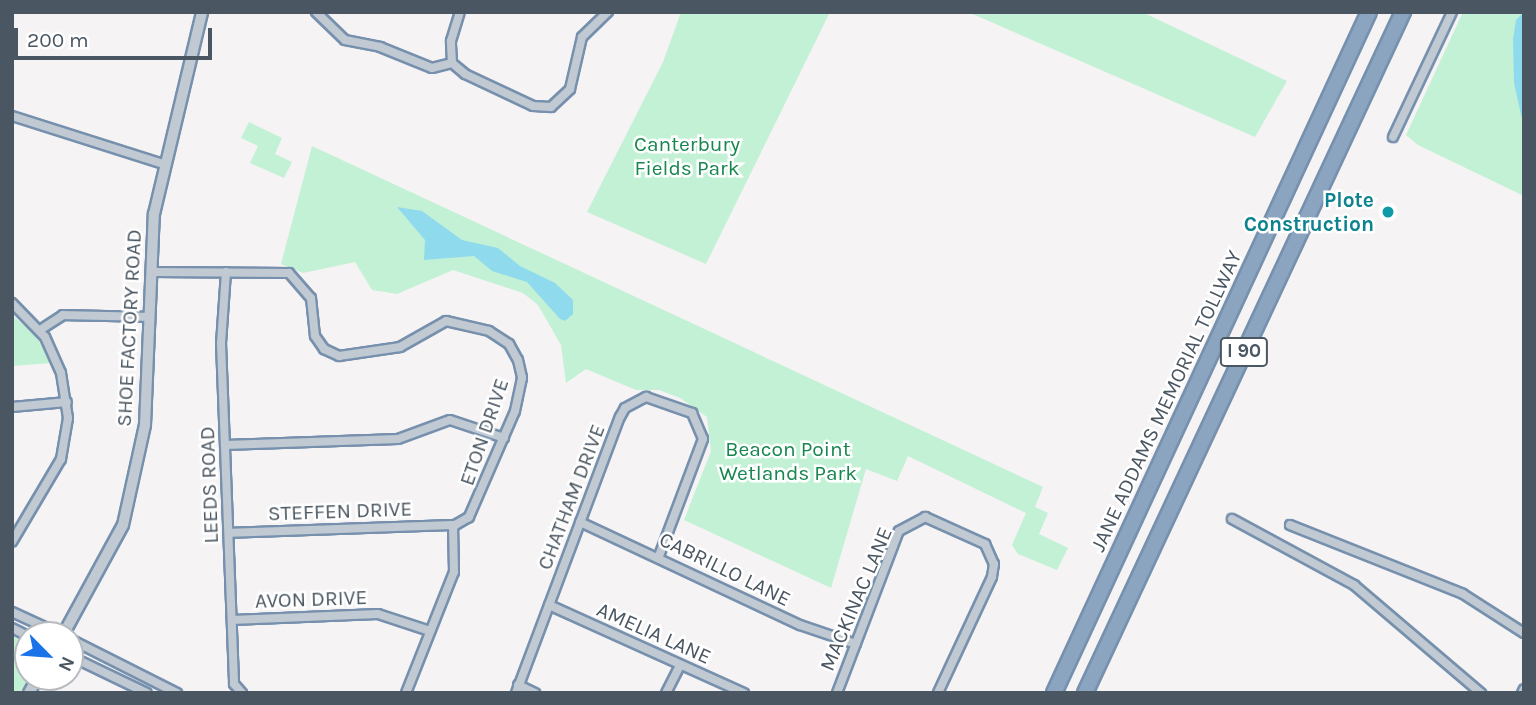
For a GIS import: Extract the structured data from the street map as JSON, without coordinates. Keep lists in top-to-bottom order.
{
  "streets": {
    "highway": ["I 90", "JANE ADDAMS MEMORIAL TOLLWAY"],
    "street": [
      "SHOE FACTORY ROAD",
      "ETON DRIVE",
      "LEEDS ROAD",
      "CHATHAM DRIVE",
      "STEFFEN DRIVE",
      "CABRILLO LANE",
      "AVON DRIVE",
      "MACKINAC LANE",
      "AMELIA LANE"
    ]
  },
  "crossings": [
    ["SHOE FACTORY ROAD", "ETON DRIVE"],
    ["ETON DRIVE", "LEEDS ROAD"],
    ["ETON DRIVE", "STEFFEN DRIVE"],
    ["LEEDS ROAD", "STEFFEN DRIVE"],
    ["LEEDS ROAD", "AVON DRIVE"],
    ["CHATHAM DRIVE", "CABRILLO LANE"],
    ["CHATHAM DRIVE", "AMELIA LANE"],
    ["CABRILLO LANE", "MACKINAC LANE"]
  ],
  "parks": ["Canterbury Fields Park", "Beacon Point Wetlands Park"],
  "places": ["Plote Construction"],
  "scale_bar": "200 m",
  "north": "bottom right"
}
